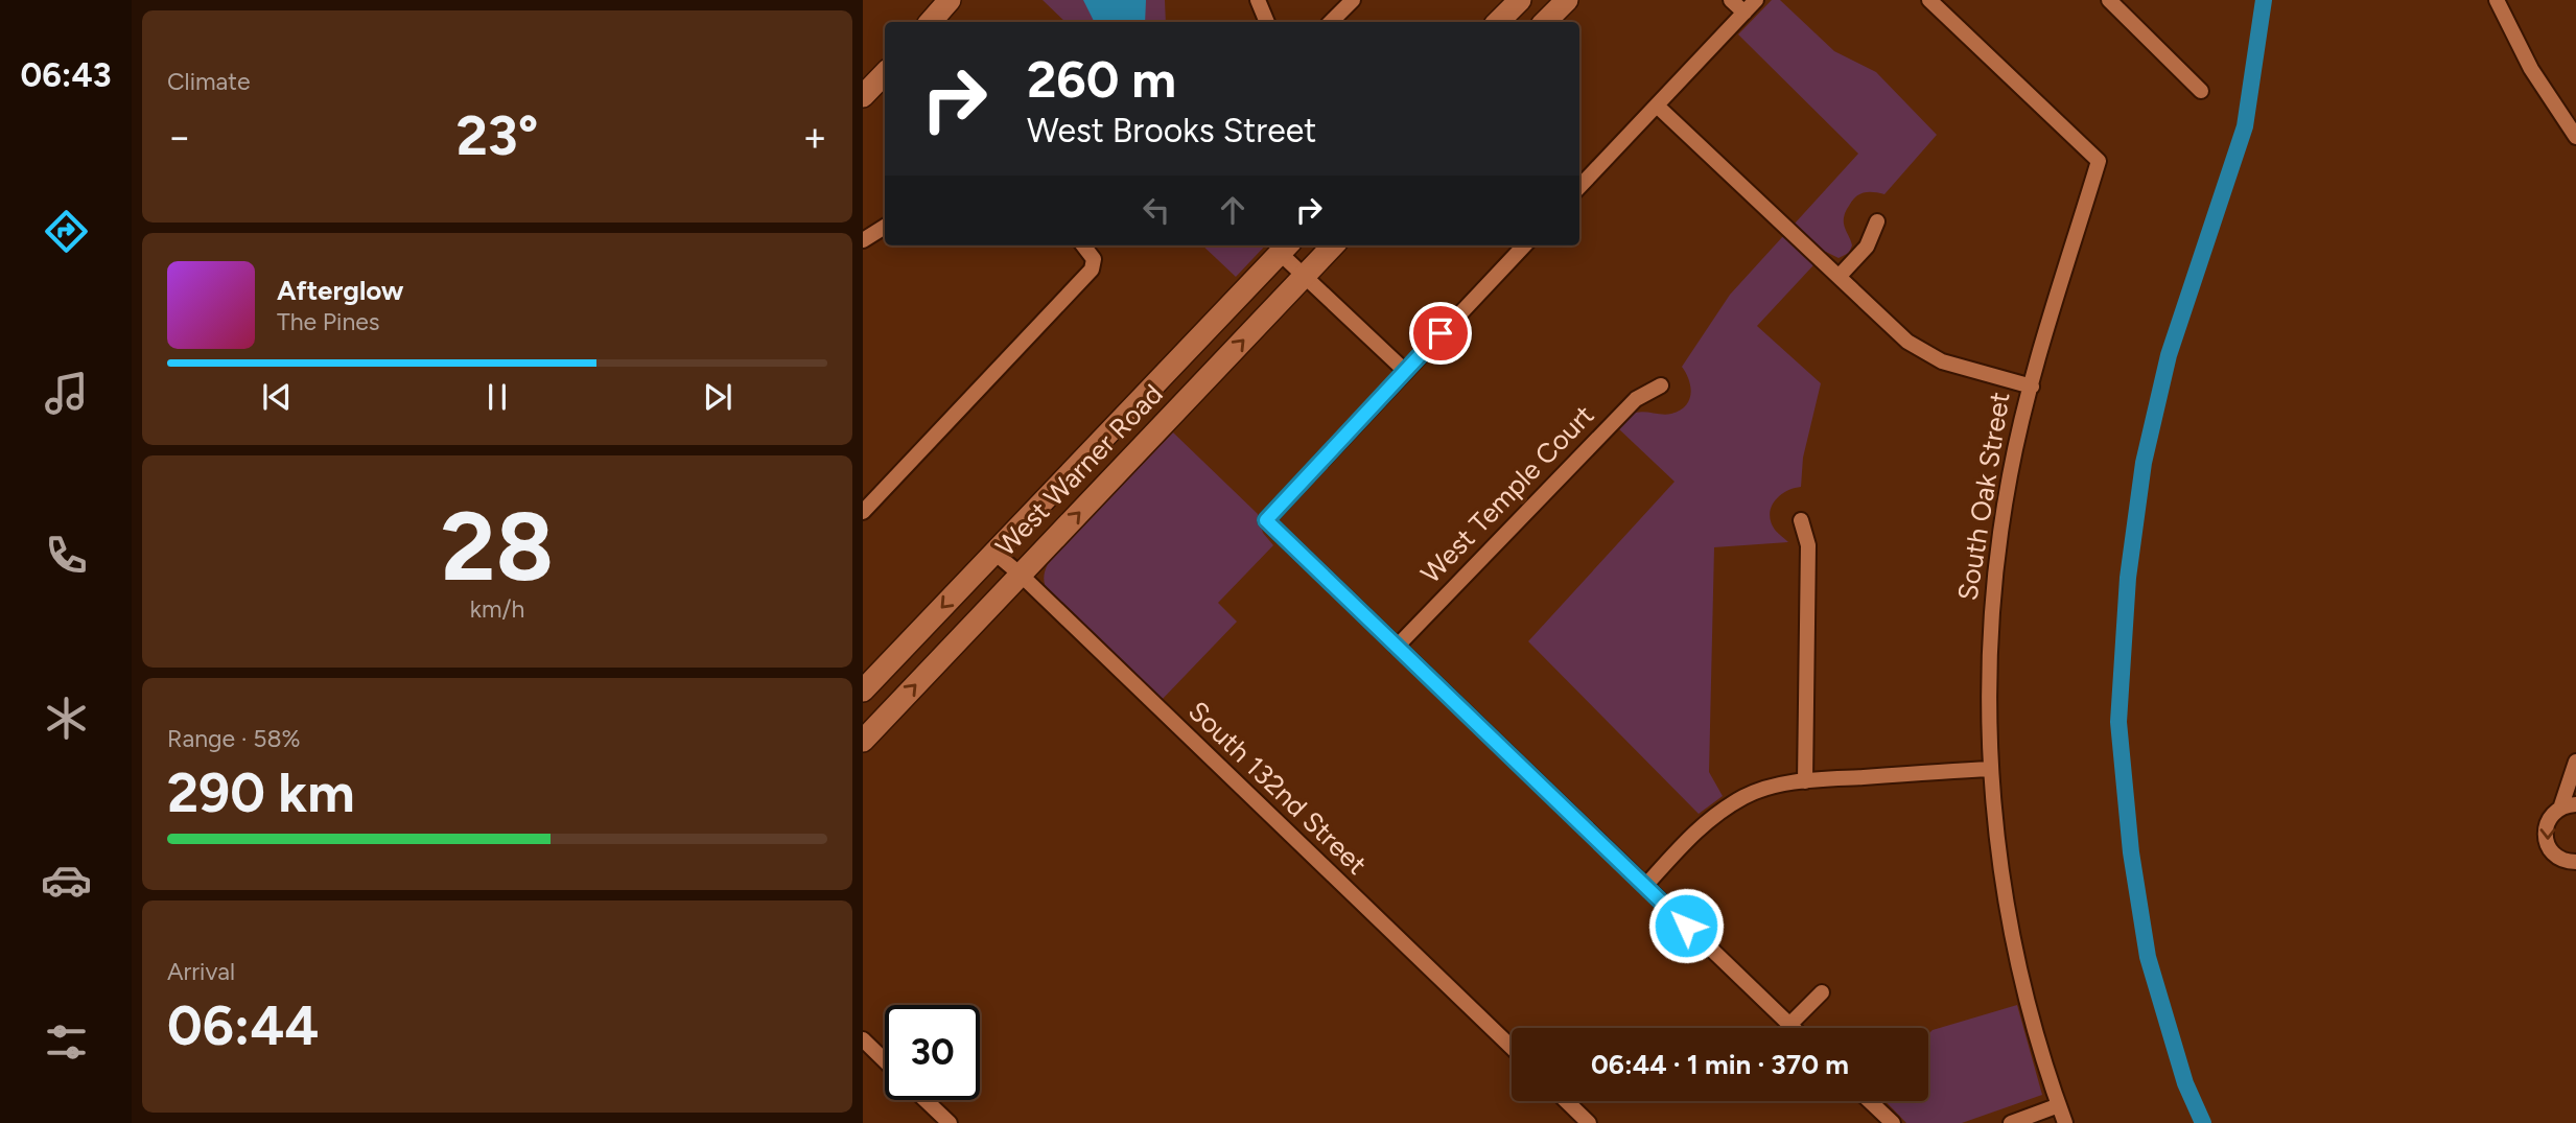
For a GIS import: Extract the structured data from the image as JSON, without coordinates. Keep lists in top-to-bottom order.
{
  "streets": {
    "main road": ["West Warner Road"],
    "street": ["West Temple Court", "South Oak Street", "South 132nd Street"]
  },
  "crossings": [
    ["West Warner Road", "South 132nd Street"]
  ],
  "page": {
    "tabs": "06:43",
    "tile": [
      "Climate",
      ["28", "km/h"],
      ["Range · 58%", "290 km"],
      ["Arrival", "06:44"]
    ],
    "turn": ["260 m", "West Brooks Street"],
    "heat": ["−", "23°", "+"],
    "song": ["Afterglow", "The Pines"],
    "limit": "30",
    "trip": "06:44 · 1 min · 370 m"
  }
}
